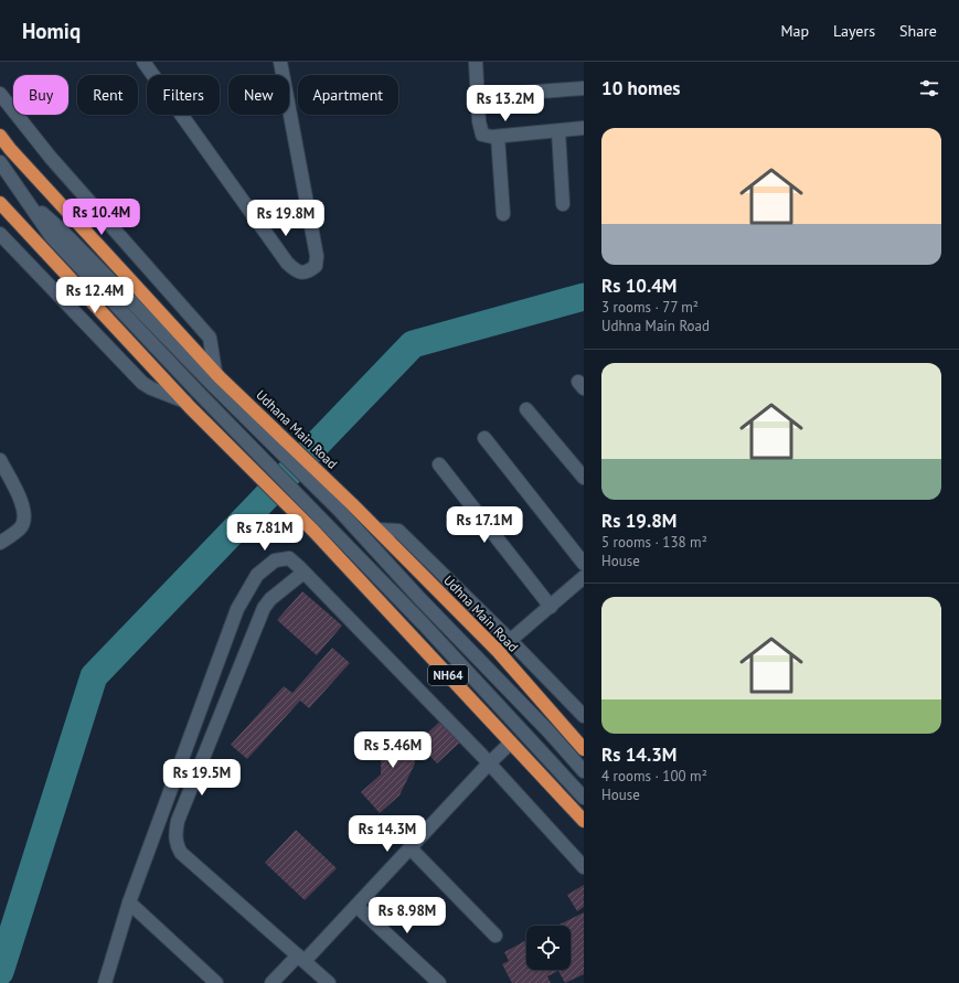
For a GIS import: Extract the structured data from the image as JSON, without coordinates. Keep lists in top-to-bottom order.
{
  "streets": {
    "highway": ["Udhana Main Road", "Udhna Main Road", "NH64"]
  },
  "crossings": [
    ["Udhana Main Road", "Udhna Main Road"]
  ],
  "page": {
    "header": "Homiq",
    "nav": ["Map", "Layers", "Share"],
    "heading": "10 homes",
    "chip": [
      "Buy",
      "Rent",
      "Filters",
      "New",
      "Apartment"
    ],
    "price": [
      "Rs 13.2M",
      "Rs 10.4M",
      "Rs 19.8M",
      "Rs 12.4M",
      "Rs 17.1M",
      "Rs 7.81M",
      "Rs 5.46M",
      "Rs 19.5M",
      "Rs 14.3M",
      "Rs 8.98M"
    ],
    "list": [
      {
        "name": "Rs 10.4M",
        "note": "3 rooms · 77 m² · Udhna Main Road"
      },
      {
        "name": "Rs 19.8M",
        "note": "5 rooms · 138 m² · House"
      },
      {
        "name": "Rs 14.3M",
        "note": "4 rooms · 100 m² · House"
      }
    ]
  }
}
